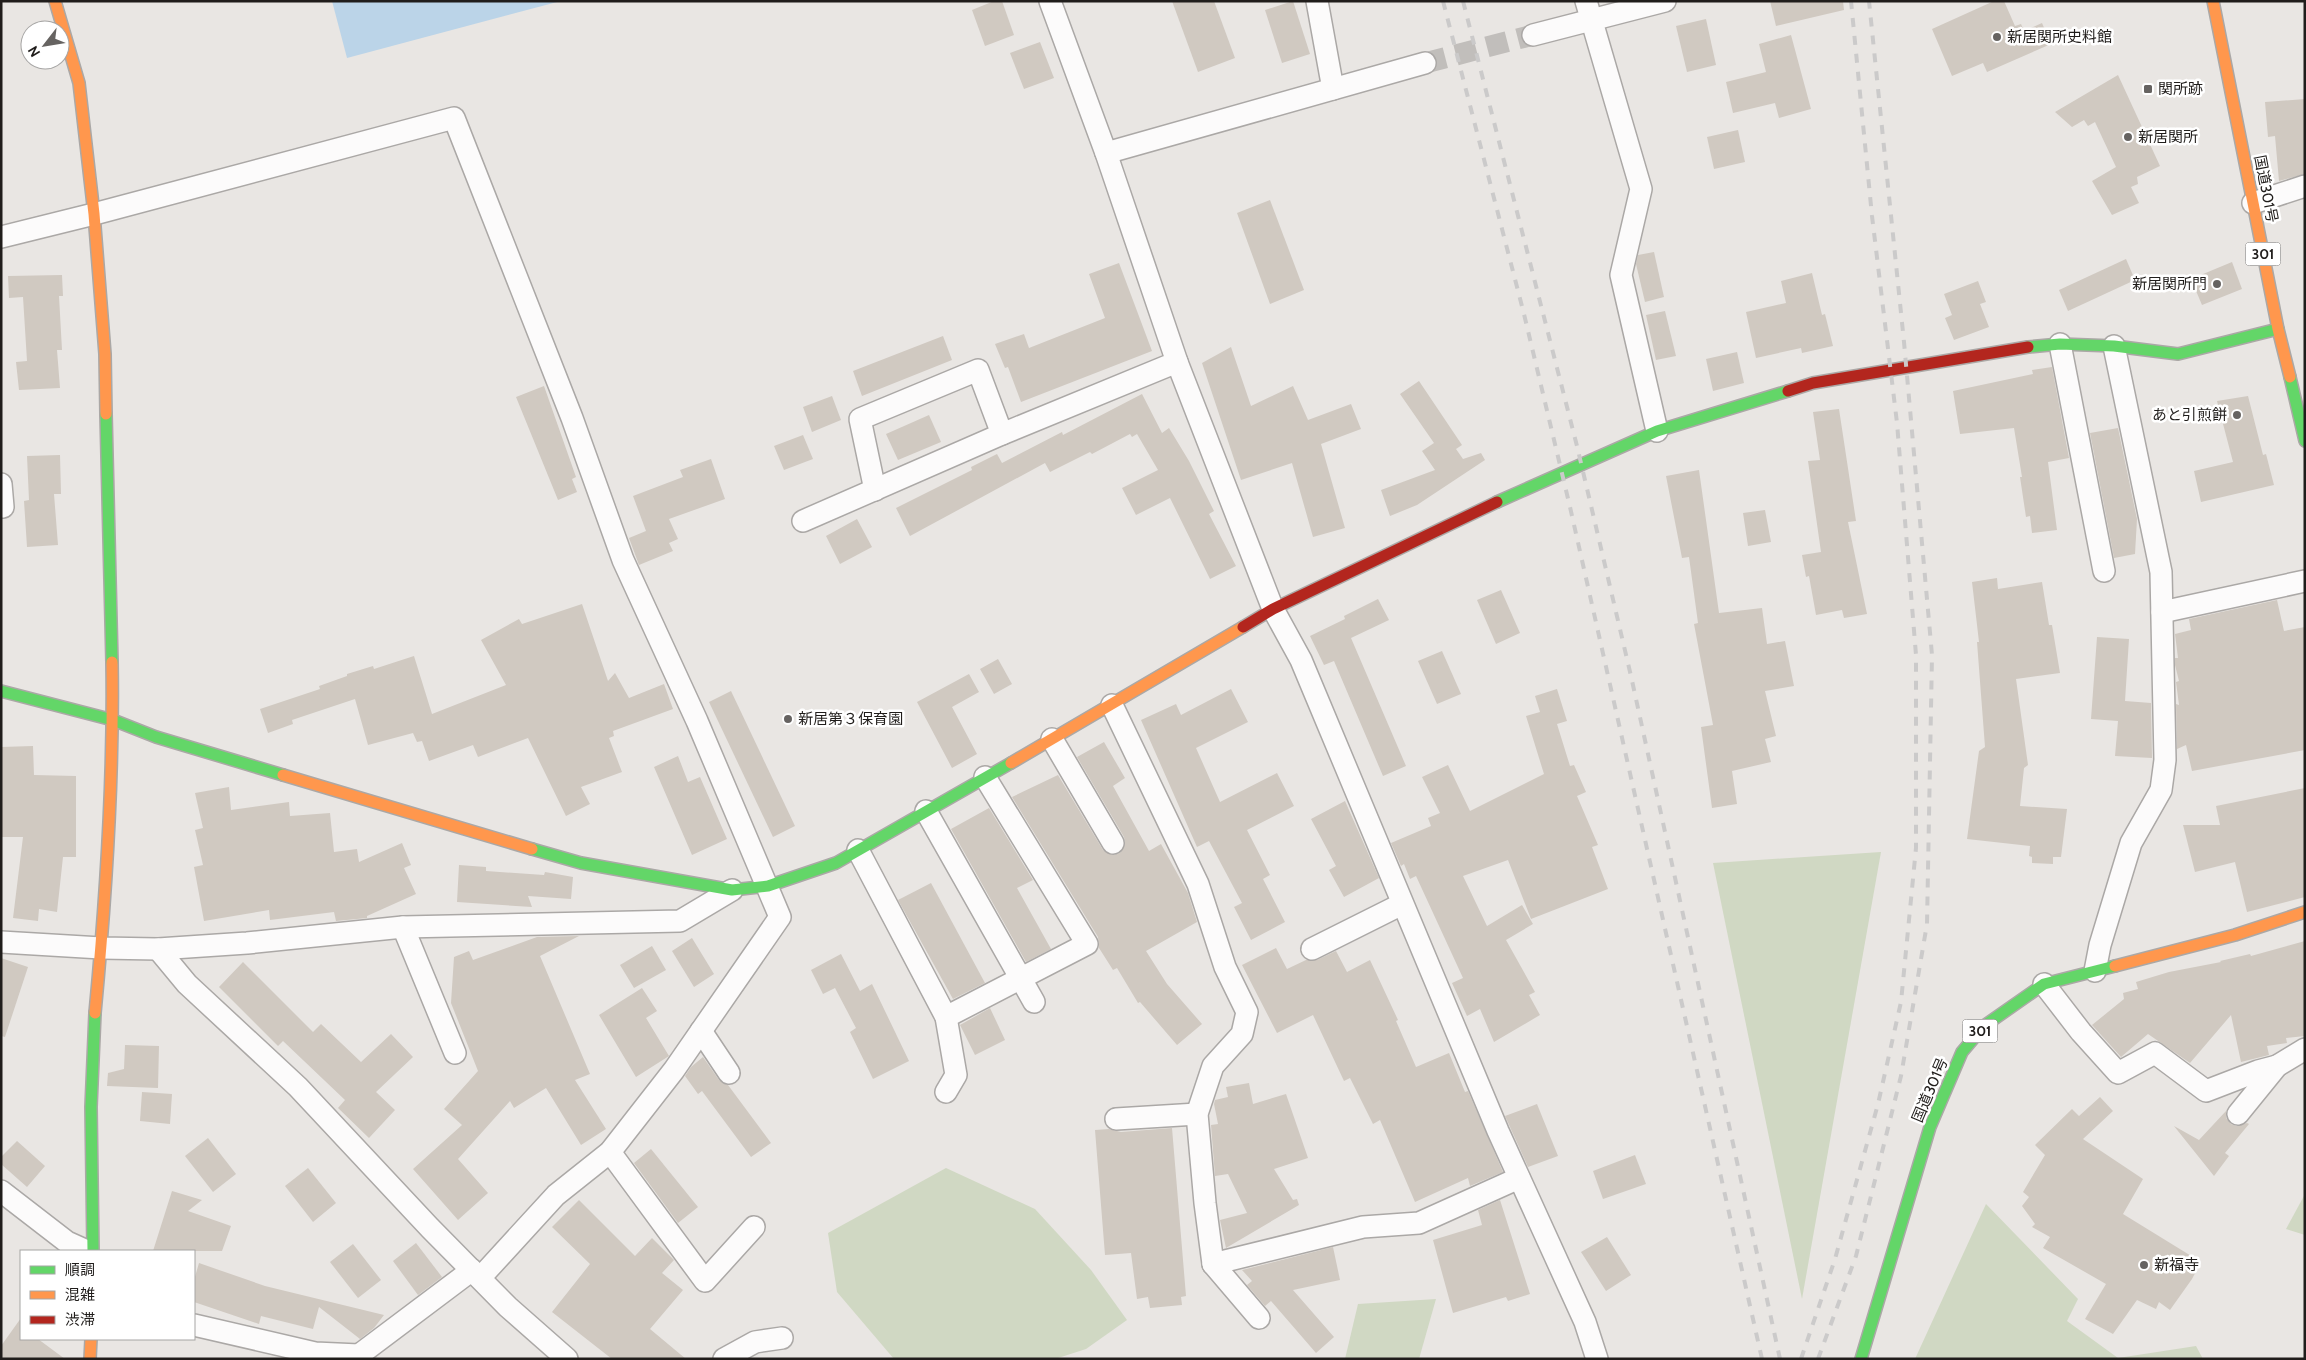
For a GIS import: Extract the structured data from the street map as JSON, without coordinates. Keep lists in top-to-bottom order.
{
  "streets": {
    "main road": ["国道301号", "301"]
  },
  "places": {
    "other": [
      "新居関所史料館",
      "新居関所",
      "新居関所門",
      "あと引煎餅",
      "新居第３保育園",
      "新福寺"
    ],
    "transit": ["関所跡"]
  },
  "legend": ["順調", "混雑", "渋滞"],
  "north": "bottom left"
}
